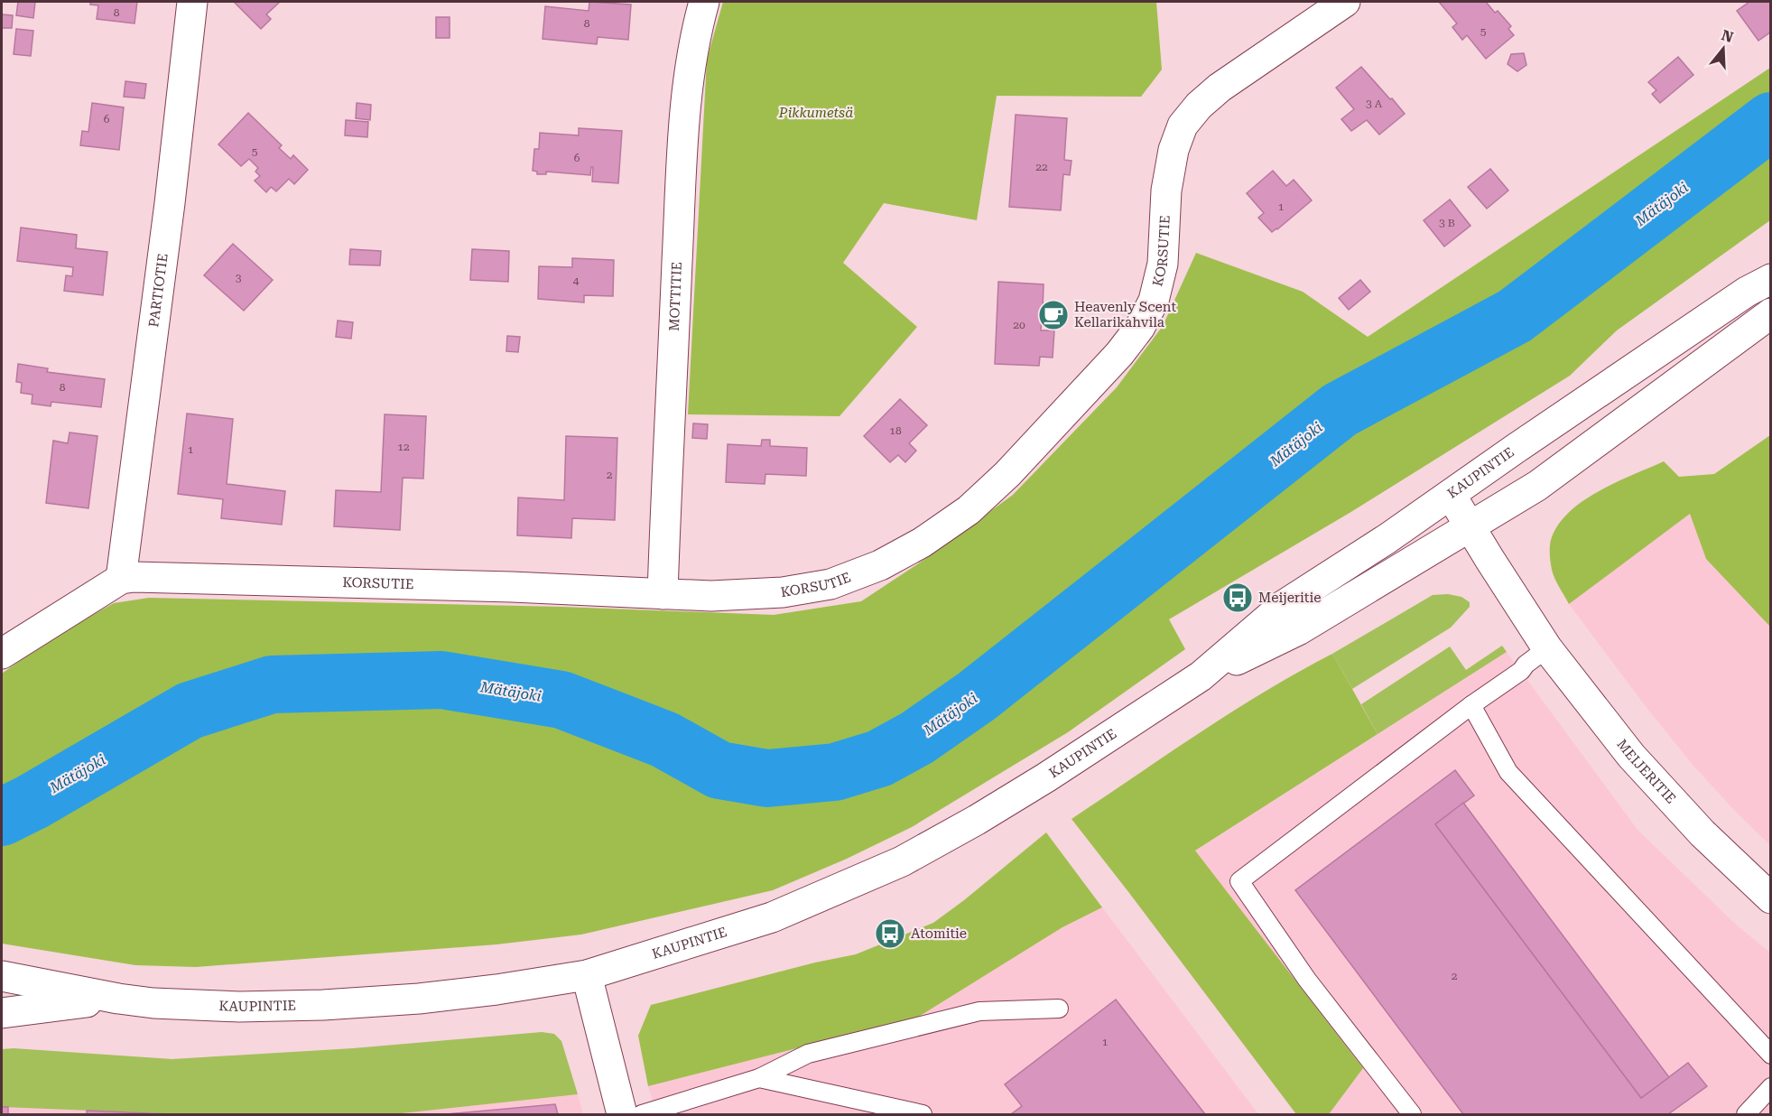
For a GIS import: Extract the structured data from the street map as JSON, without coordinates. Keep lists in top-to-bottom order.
{
  "streets": {
    "street": [
      "KORSUTIE",
      "PARTIOTIE",
      "MOTTITIE",
      "KAUPINTIE",
      "MEIJERITIE"
    ]
  },
  "crossings": [
    ["KORSUTIE", "PARTIOTIE"],
    ["KORSUTIE", "MOTTITIE"],
    ["KAUPINTIE", "MEIJERITIE"]
  ],
  "water": ["Mätäjoki"],
  "parks": ["Pikkumetsä"],
  "places": {
    "cafe": ["Heavenly Scent Kellarikahvila"],
    "bus stop": ["Meijeritie", "Atomitie"]
  },
  "house_numbers": [
    "8",
    "8",
    "5",
    "3 A",
    "6",
    "5",
    "6",
    "22",
    "1",
    "3 B",
    "3",
    "4",
    "20",
    "8",
    "18",
    "12",
    "1",
    "2",
    "2",
    "1"
  ],
  "north": "top"
}
